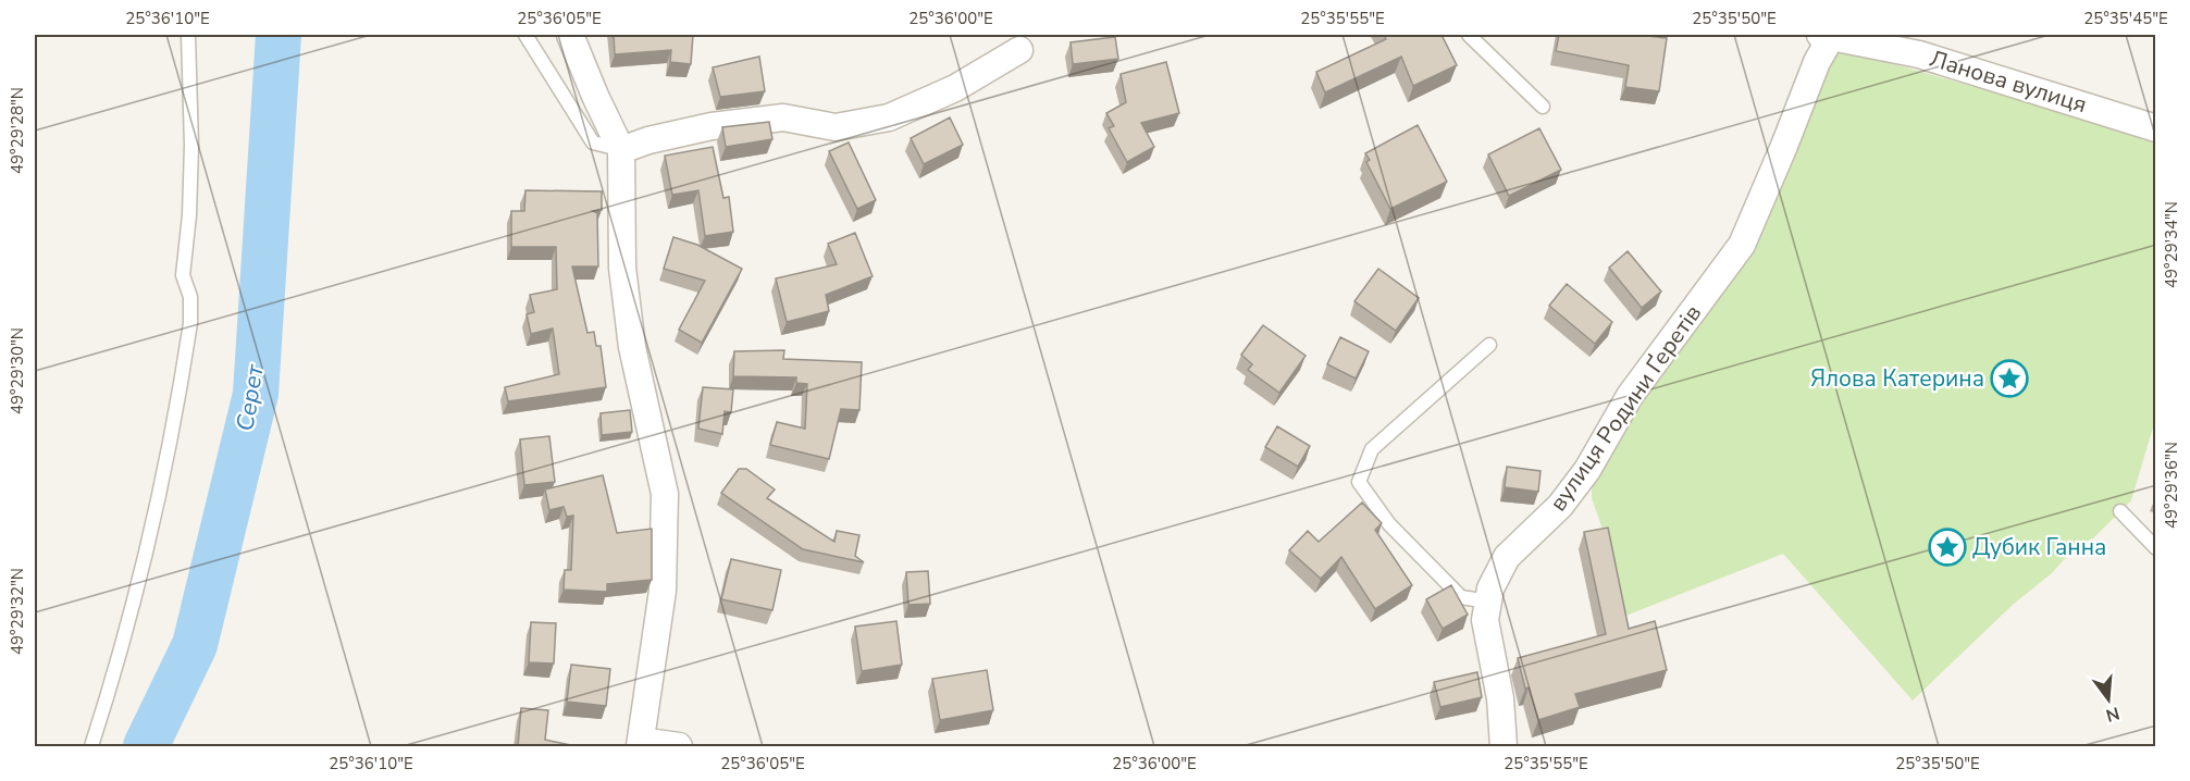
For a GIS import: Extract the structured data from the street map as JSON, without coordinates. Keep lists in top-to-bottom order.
{
  "streets": {
    "street": ["Ланова вулиця", "вулиця Родини Ґеретів"]
  },
  "crossings": [
    ["Ланова вулиця", "вулиця Родини Ґеретів"]
  ],
  "water": ["Серет"],
  "places": {
    "place": ["Ялова Катерина", "Дубик Ганна"]
  },
  "north": "bottom",
  "coordinates": [
    "25°36'10\"E",
    "25°36'05\"E",
    "25°36'00\"E",
    "25°35'55\"E",
    "25°35'50\"E",
    "25°35'45\"E",
    "49°29'28\"N",
    "49°29'34\"N",
    "49°29'30\"N",
    "49°29'36\"N",
    "49°29'32\"N"
  ]
}
